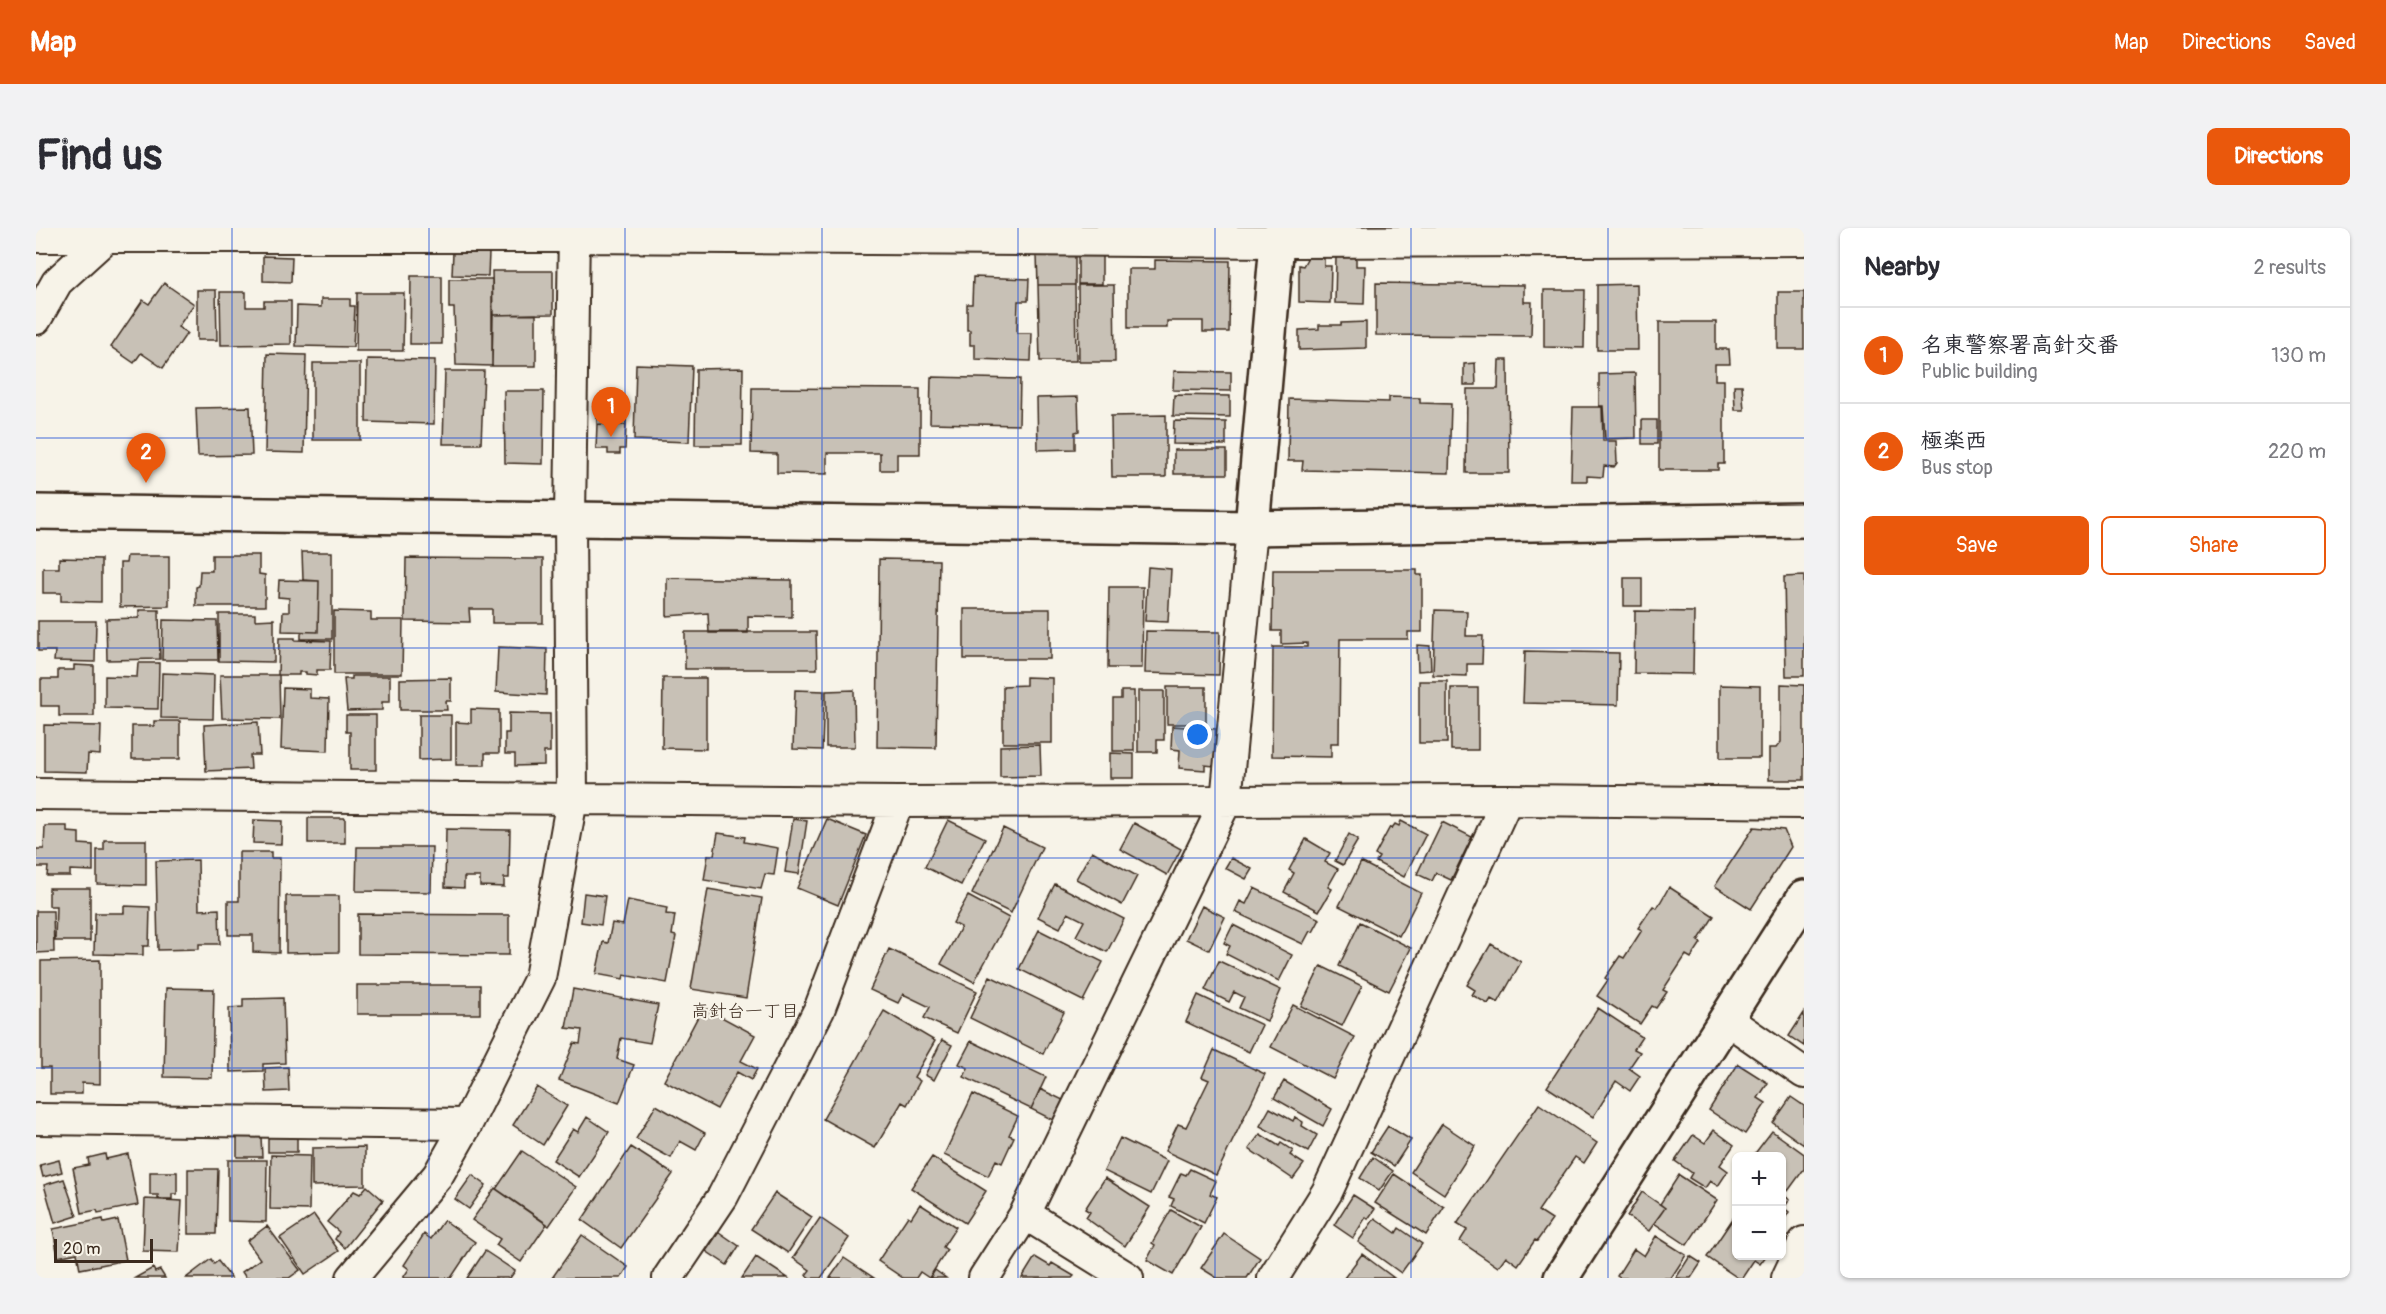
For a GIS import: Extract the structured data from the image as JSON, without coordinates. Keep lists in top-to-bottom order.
{
  "districts": ["高針台一丁目"],
  "scale_bar": "20 m",
  "page": {
    "header": "Map",
    "nav": ["Map", "Directions", "Saved"],
    "buttons": [
      "Directions",
      ["Save", "Share"]
    ],
    "title": "Find us",
    "heading": ["Nearby", "2 results"],
    "list": [
      {
        "mark": "1",
        "name": "名東警察署高針交番",
        "note": "Public building",
        "value": "130 m"
      },
      {
        "mark": "2",
        "name": "極楽西",
        "note": "Bus stop",
        "value": "220 m"
      }
    ],
    "pins": ["1", "2"],
    "map_buttons": ["+", "−"],
    "scale": "20 m"
  }
}
